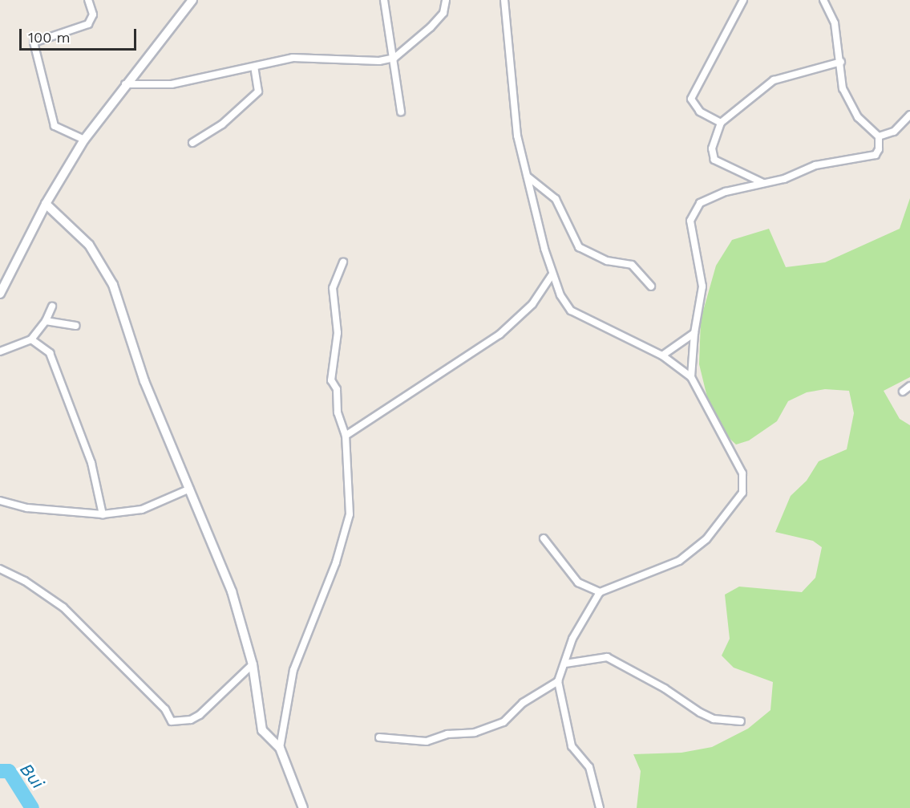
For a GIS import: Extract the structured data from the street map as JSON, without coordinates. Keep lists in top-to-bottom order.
{
  "water": ["Bui"],
  "scale_bar": "100 m"
}
